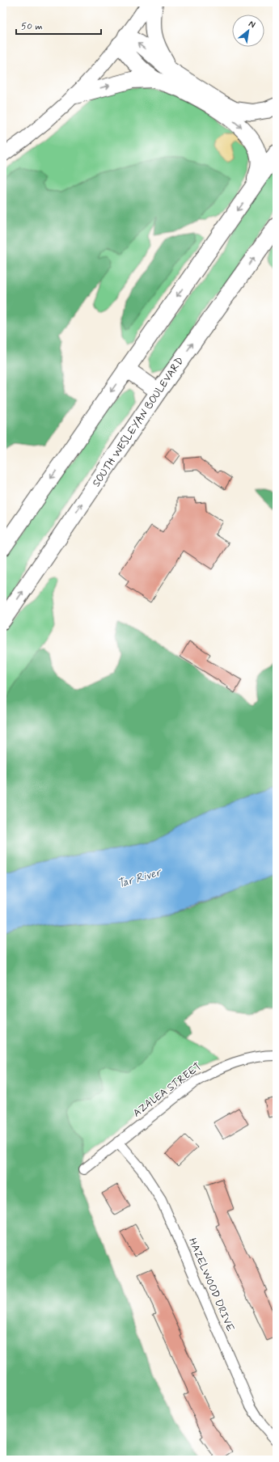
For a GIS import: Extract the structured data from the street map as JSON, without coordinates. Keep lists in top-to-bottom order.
{
  "streets": {
    "highway": ["SOUTH WESLEYAN BOULEVARD"],
    "street": ["AZALEA STREET", "HAZELWOOD DRIVE"]
  },
  "crossings": [
    ["AZALEA STREET", "HAZELWOOD DRIVE"]
  ],
  "water": ["Tar River"],
  "scale_bar": "50 m",
  "north": "top right"
}
